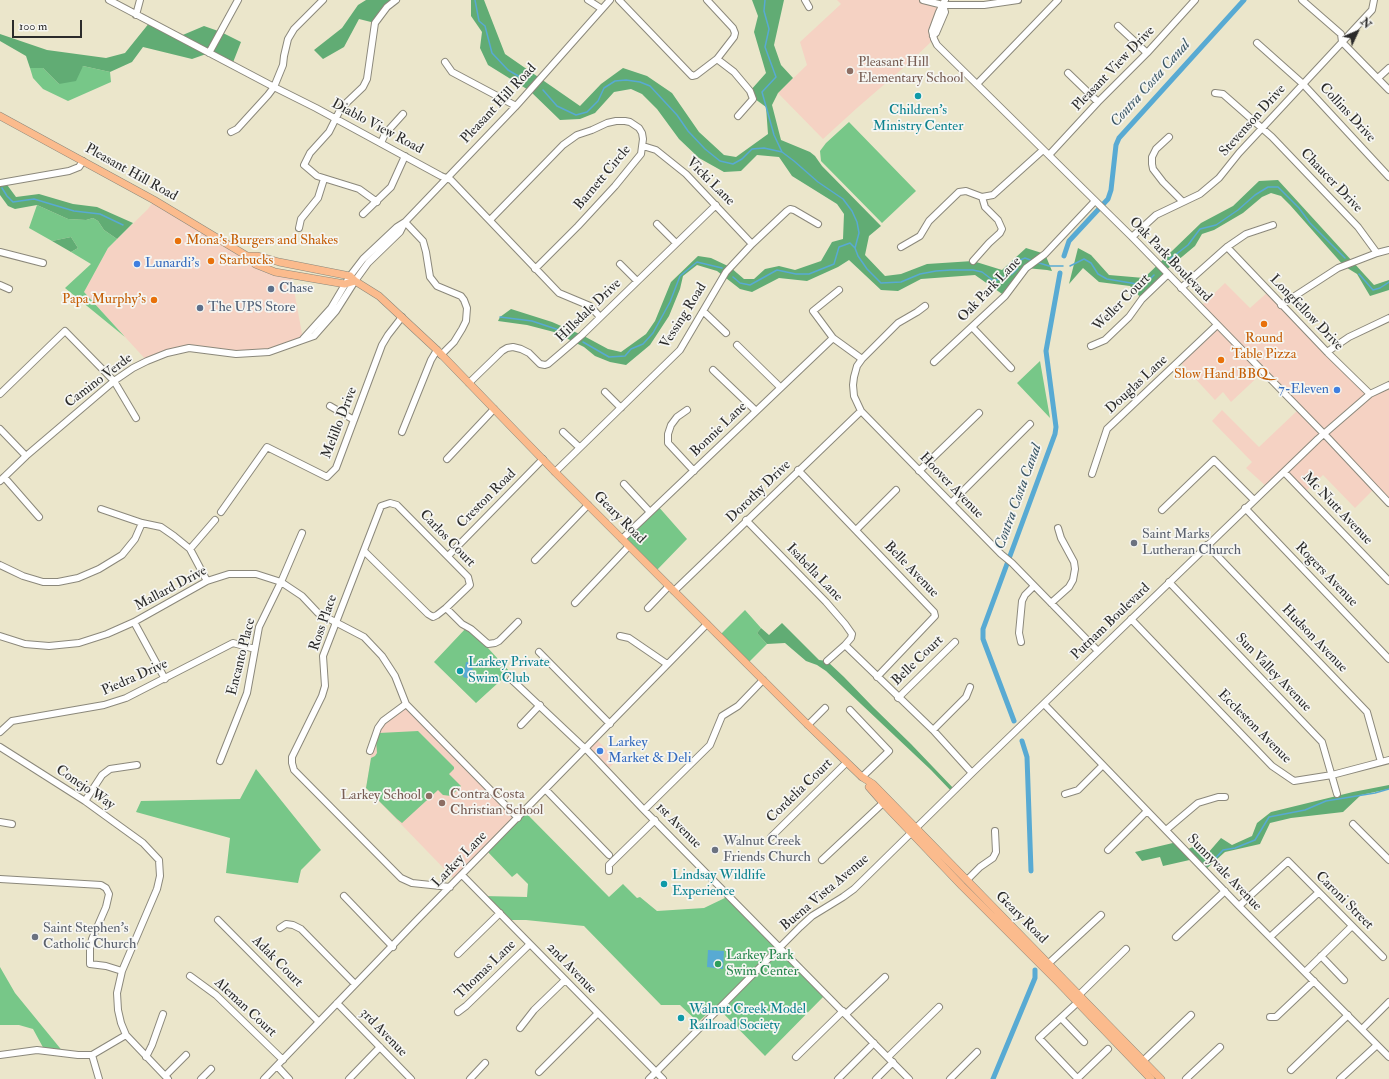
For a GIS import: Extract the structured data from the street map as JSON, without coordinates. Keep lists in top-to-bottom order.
{
  "streets": {
    "main road": ["Pleasant Hill Road", "Geary Road"],
    "street": [
      "Pleasant View Drive",
      "Collins Drive",
      "Stevenson Drive",
      "Diablo View Road",
      "Barnett Circle",
      "Chaucer Drive",
      "Vicki Lane",
      "Oak Park Boulevard",
      "Oak Park Lane",
      "Weller Court",
      "Hillsdale Drive",
      "Longfellow Drive",
      "Vessing Road",
      "Camino Verde",
      "Douglas Lane",
      "Melillo Drive",
      "Bonnie Lane",
      "Hoover Avenue",
      "Dorothy Drive",
      "Creston Road",
      "Mc Nutt Avenue",
      "Carlos Court",
      "Belle Avenue",
      "Isabella Lane",
      "Rogers Avenue",
      "Mallard Drive",
      "Putnam Boulevard",
      "Ross Place",
      "Hudson Avenue",
      "Encanto Place",
      "Belle Court",
      "Sun Valley Avenue",
      "Piedra Drive",
      "Eccleston Avenue",
      "Conejo Way",
      "Cordelia Court",
      "1st Avenue",
      "Larkey Lane",
      "Sunnyvale Avenue",
      "Buena Vista Avenue",
      "Caroni Street",
      "Adak Court",
      "2nd Avenue",
      "Thomas Lane",
      "Aleman Court",
      "3rd Avenue"
    ]
  },
  "crossings": [
    ["Pleasant View Drive", "Oak Park Boulevard"],
    ["Pleasant Hill Road", "Diablo View Road"],
    ["Pleasant Hill Road", "Camino Verde"],
    ["Pleasant Hill Road", "Geary Road"],
    ["Collins Drive", "Stevenson Drive"],
    ["Stevenson Drive", "Chaucer Drive"],
    ["Stevenson Drive", "Oak Park Boulevard"],
    ["Diablo View Road", "Barnett Circle"],
    ["Diablo View Road", "Hillsdale Drive"],
    ["Barnett Circle", "Vicki Lane"],
    ["Vicki Lane", "Hillsdale Drive"],
    ["Vicki Lane", "Vessing Road"],
    ["Oak Park Boulevard", "Oak Park Lane"],
    ["Oak Park Boulevard", "Weller Court"],
    ["Oak Park Boulevard", "Douglas Lane"],
    ["Oak Park Boulevard", "Putnam Boulevard"],
    ["Hillsdale Drive", "Geary Road"],
    ["Longfellow Drive", "Putnam Boulevard"],
    ["Vessing Road", "Geary Road"],
    ["Camino Verde", "Geary Road"],
    ["Melillo Drive", "Geary Road"],
    ["Bonnie Lane", "Geary Road"],
    ["Hoover Avenue", "Dorothy Drive"],
    ["Hoover Avenue", "Putnam Boulevard"],
    ["Dorothy Drive", "Geary Road"],
    ["Dorothy Drive", "Belle Avenue"],
    ["Dorothy Drive", "Isabella Lane"],
    ["Creston Road", "Geary Road"],
    ["Creston Road", "Carlos Court"],
    ["Mc Nutt Avenue", "Putnam Boulevard"],
    ["Geary Road", "Putnam Boulevard"],
    ["Geary Road", "Cordelia Court"],
    ["Geary Road", "Larkey Lane"],
    ["Geary Road", "Buena Vista Avenue"],
    ["Carlos Court", "Ross Place"],
    ["Rogers Avenue", "Putnam Boulevard"],
    ["Mallard Drive", "Ross Place"],
    ["Mallard Drive", "Encanto Place"],
    ["Mallard Drive", "Larkey Lane"],
    ["Putnam Boulevard", "Hudson Avenue"],
    ["Putnam Boulevard", "Sun Valley Avenue"],
    ["Putnam Boulevard", "Eccleston Avenue"],
    ["Putnam Boulevard", "Sunnyvale Avenue"],
    ["Putnam Boulevard", "Buena Vista Avenue"],
    ["Ross Place", "Larkey Lane"],
    ["Hudson Avenue", "Eccleston Avenue"],
    ["Encanto Place", "Piedra Drive"],
    ["Sun Valley Avenue", "Eccleston Avenue"],
    ["1st Avenue", "Larkey Lane"],
    ["1st Avenue", "Buena Vista Avenue"],
    ["Larkey Lane", "Adak Court"],
    ["Larkey Lane", "2nd Avenue"],
    ["Larkey Lane", "Aleman Court"],
    ["Larkey Lane", "3rd Avenue"],
    ["Sunnyvale Avenue", "Caroni Street"],
    ["Buena Vista Avenue", "2nd Avenue"],
    ["2nd Avenue", "Thomas Lane"]
  ],
  "water": ["Contra Costa Canal"],
  "places": [
    "Pleasant Hill Elementary School",
    "Children's Ministry Center",
    "Mona's Burgers and Shakes",
    "Starbucks",
    "Lunardi's",
    "Chase",
    "Papa Murphy's",
    "The UPS Store",
    "Round Table Pizza",
    "Slow Hand BBQ",
    "7-Eleven",
    "Saint Marks Lutheran Church",
    "Larkey Private Swim Club",
    "Larkey Market & Deli",
    "Larkey School",
    "Contra Costa Christian School",
    "Walnut Creek Friends Church",
    "Lindsay Wildlife Experience",
    "Saint Stephen's Catholic Church",
    "Larkey Park Swim Center",
    "Walnut Creek Model Railroad Society"
  ],
  "scale_bar": "100 m",
  "north": "top right"
}
